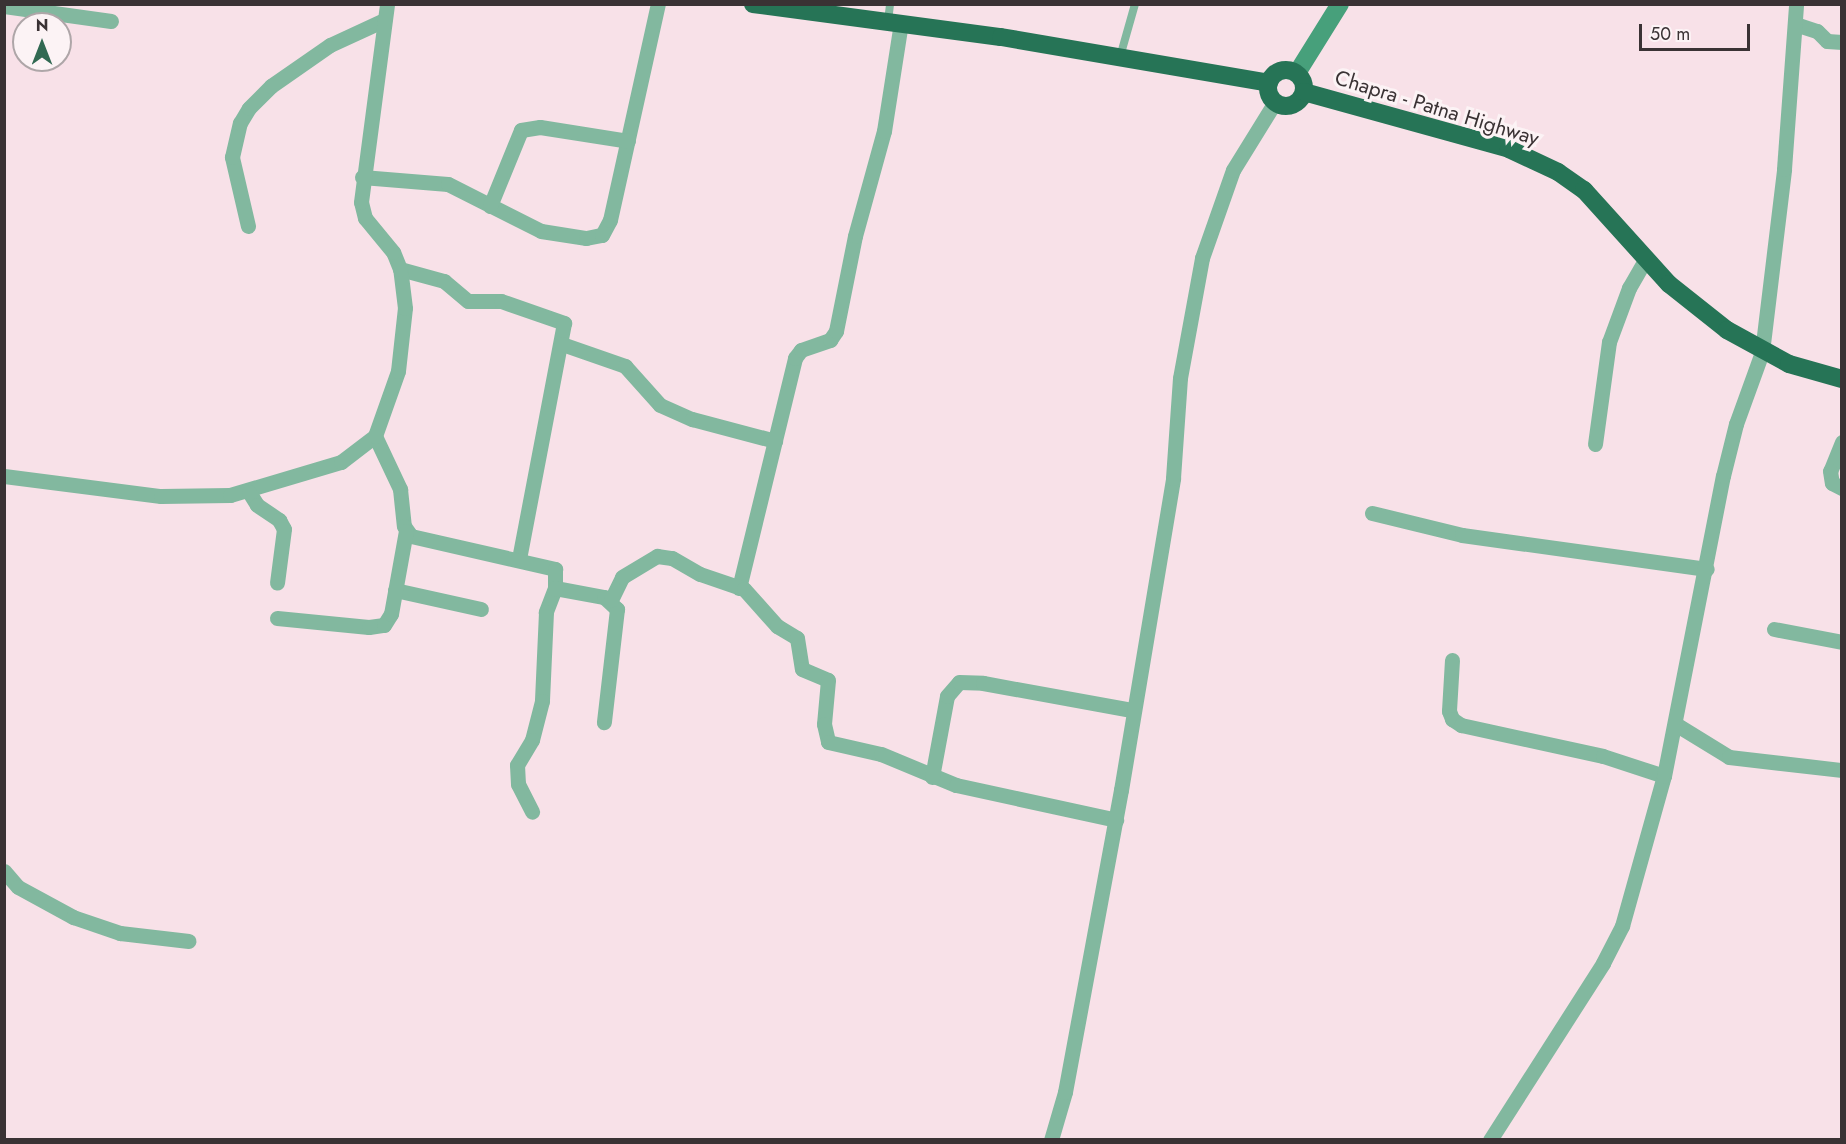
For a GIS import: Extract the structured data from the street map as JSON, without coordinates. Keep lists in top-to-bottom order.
{
  "streets": {
    "highway": ["Chapra - Patna Highway"]
  },
  "scale_bar": "50 m",
  "north": "top"
}
